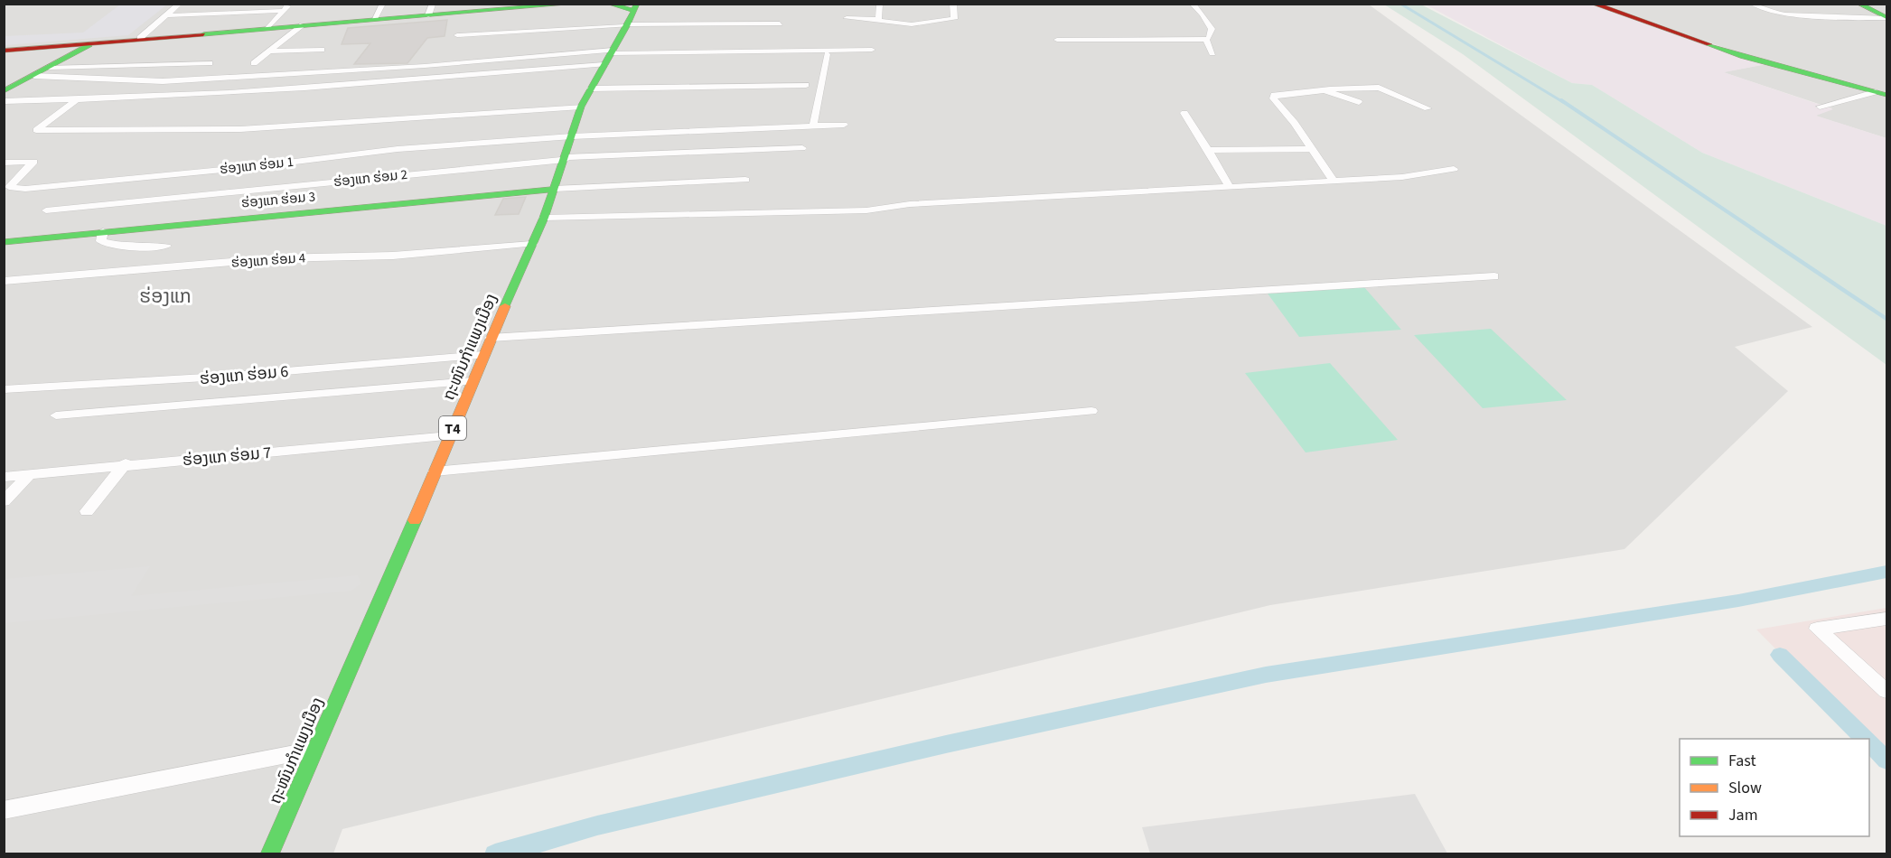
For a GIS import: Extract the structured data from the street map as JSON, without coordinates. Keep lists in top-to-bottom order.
{
  "streets": {
    "main road": ["ຮ່ອງແກ ຮ່ອມ 3", "ຖະໜົນກຳແພງເມືອງ", "T4"],
    "street": [
      "ຮ່ອງແກ ຮ່ອມ 1",
      "ຮ່ອງແກ ຮ່ອມ 2",
      "ຮ່ອງແກ ຮ່ອມ 4",
      "ຮ່ອງແກ ຮ່ອມ 6",
      "ຮ່ອງແກ ຮ່ອມ 7"
    ]
  },
  "crossings": [
    ["ຮ່ອງແກ ຮ່ອມ 1", "ຖະໜົນກຳແພງເມືອງ"],
    ["ຮ່ອງແກ ຮ່ອມ 2", "ຖະໜົນກຳແພງເມືອງ"],
    ["ຮ່ອງແກ ຮ່ອມ 3", "ຖະໜົນກຳແພງເມືອງ"],
    ["ຮ່ອງແກ ຮ່ອມ 4", "ຖະໜົນກຳແພງເມືອງ"],
    ["ຖະໜົນກຳແພງເມືອງ", "ຮ່ອງແກ ຮ່ອມ 6"],
    ["ຖະໜົນກຳແພງເມືອງ", "ຮ່ອງແກ ຮ່ອມ 7"]
  ],
  "districts": ["ຮ່ອງແກ"],
  "legend": ["Fast", "Slow", "Jam"]
}
